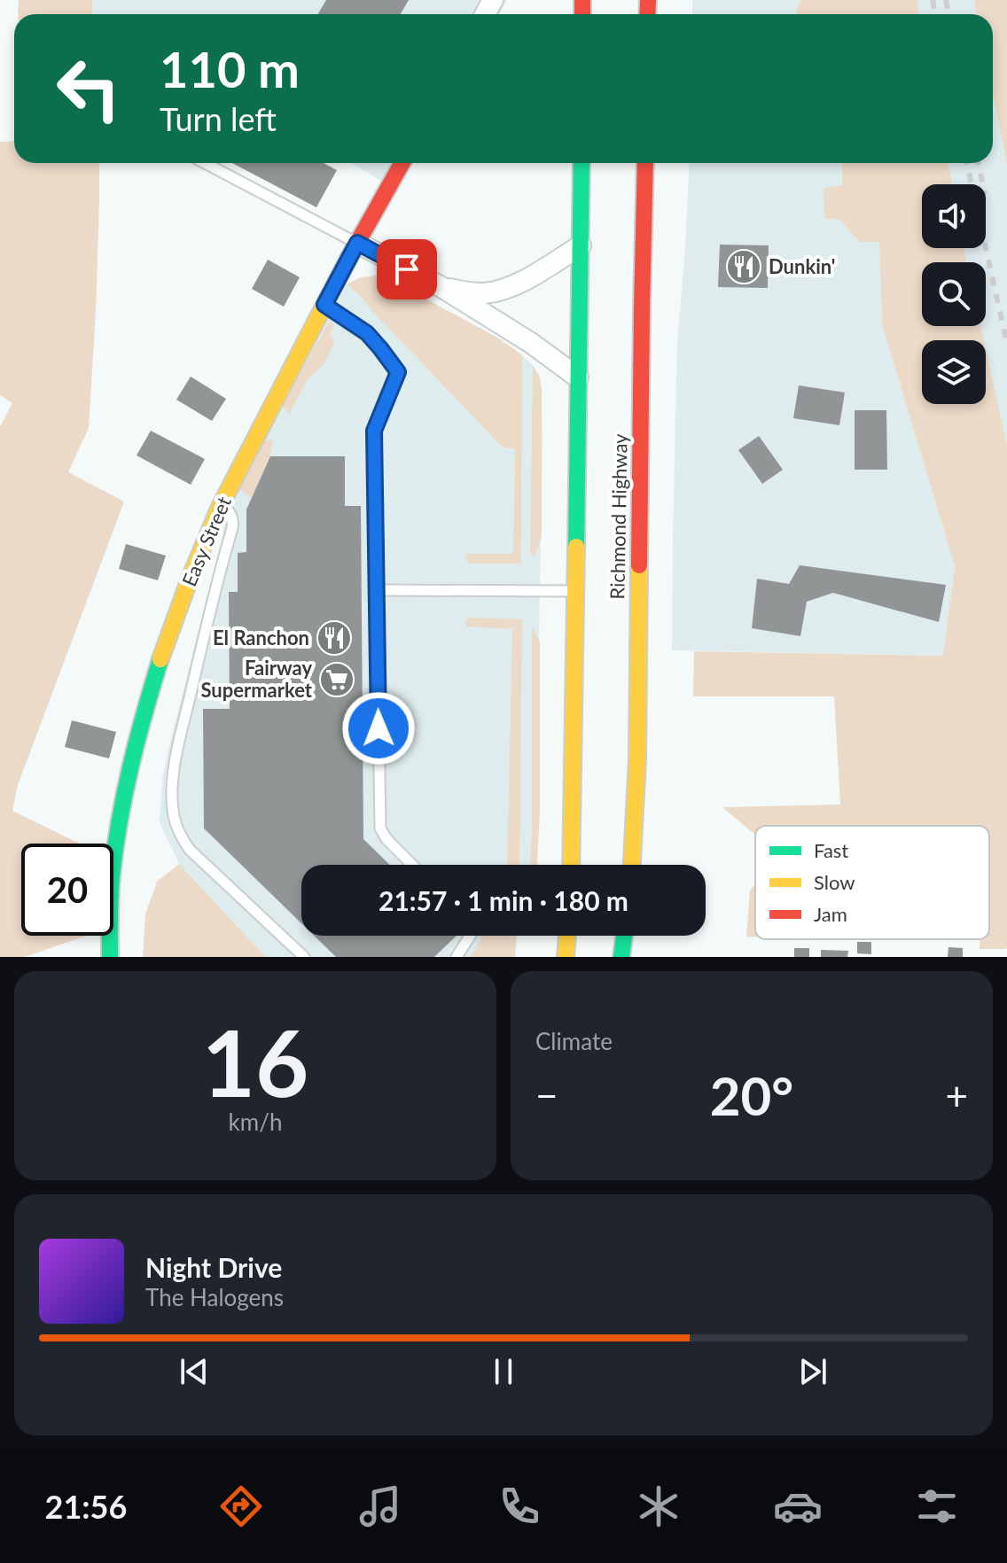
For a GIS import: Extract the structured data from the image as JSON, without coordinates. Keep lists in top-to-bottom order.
{
  "streets": {
    "main road": ["Richmond Highway", "Easy Street"]
  },
  "places": {
    "restaurant": ["Dunkin'", "El Ranchon"],
    "supermarket": ["Fairway Supermarket"]
  },
  "legend": ["Fast", "Slow", "Jam"],
  "page": {
    "turn": ["110 m", "Turn left"],
    "limit": "20",
    "trip": "21:57 · 1 min · 180 m",
    "tile": [
      ["16", "km/h"],
      "Climate"
    ],
    "heat": ["−", "20°", "+"],
    "song": ["Night Drive", "The Halogens"],
    "tabs": "21:56"
  }
}
